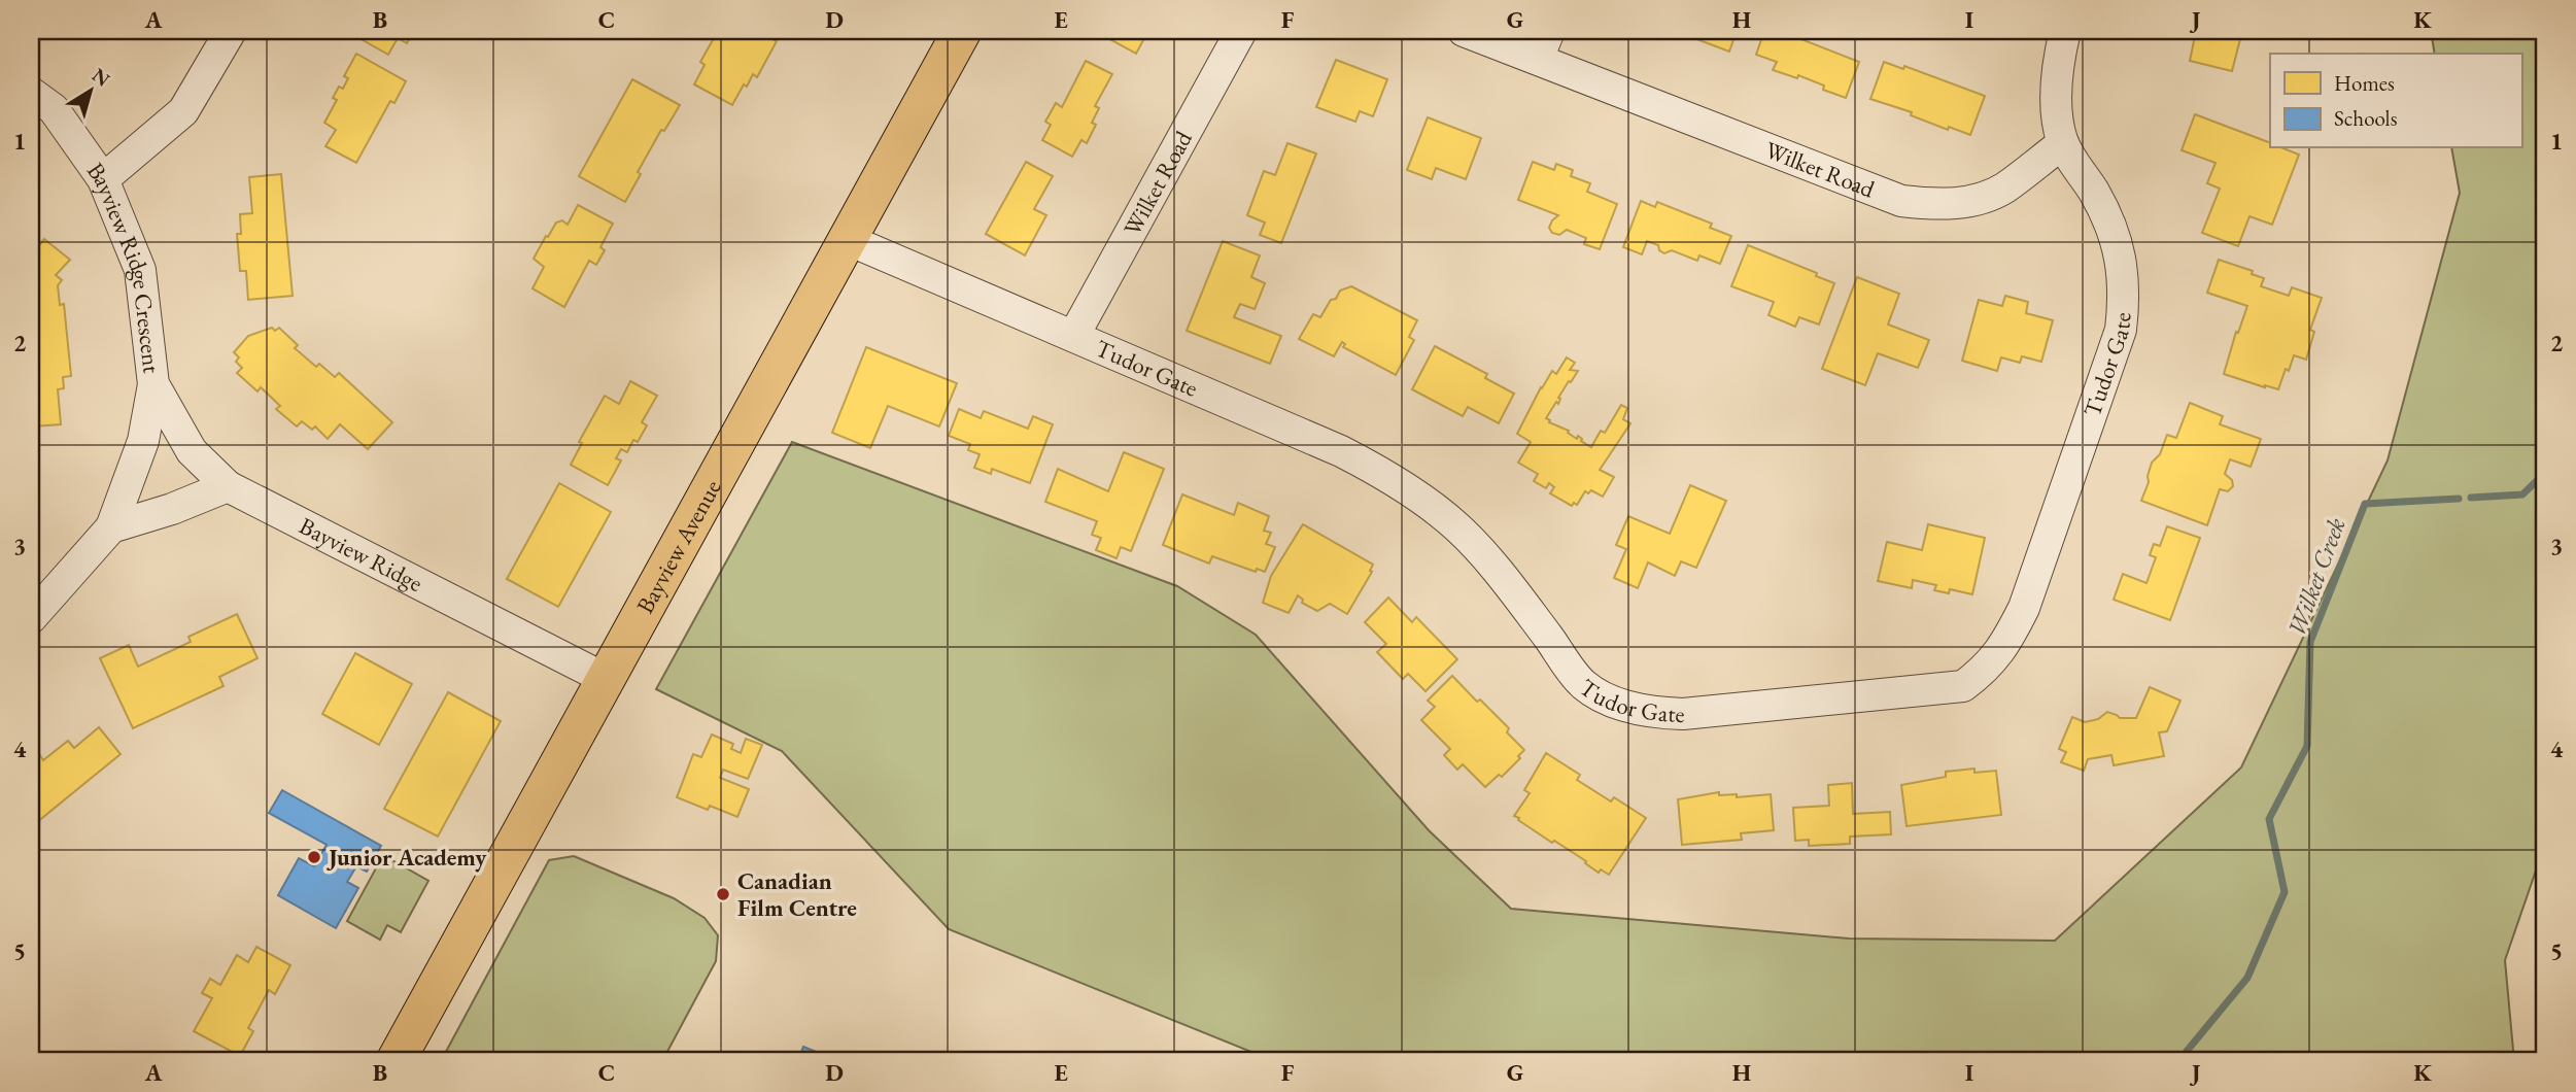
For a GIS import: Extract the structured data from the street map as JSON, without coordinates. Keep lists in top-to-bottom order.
{
  "streets": {
    "main road": ["Bayview Avenue"],
    "street": [
      "Wilket Road",
      "Bayview Ridge Crescent",
      "Tudor Gate",
      "Bayview Ridge"
    ]
  },
  "crossings": [
    ["Wilket Road", "Tudor Gate"],
    ["Bayview Ridge Crescent", "Bayview Ridge"],
    ["Tudor Gate", "Bayview Avenue"],
    ["Bayview Avenue", "Bayview Ridge"]
  ],
  "water": ["Wilket Creek"],
  "places": ["Junior Academy", "Canadian Film Centre"],
  "legend": ["Homes", "Schools"],
  "north": "top right",
  "grid": {
    "columns": [
      "A",
      "B",
      "C",
      "D",
      "E",
      "F",
      "G",
      "H",
      "I",
      "J",
      "K"
    ],
    "rows": [
      "1",
      "2",
      "3",
      "4",
      "5"
    ]
  }
}
